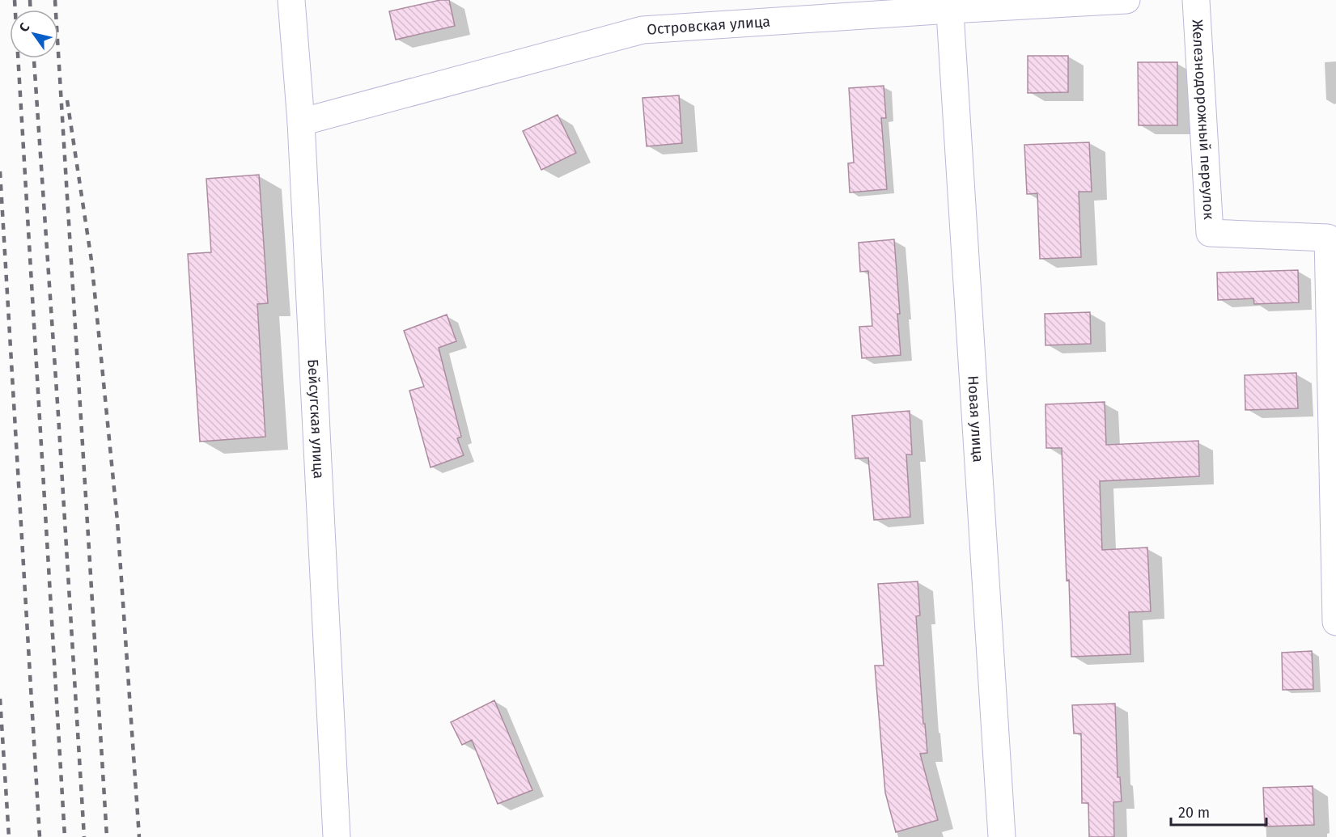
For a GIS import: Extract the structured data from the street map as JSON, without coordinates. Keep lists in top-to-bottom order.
{
  "streets": {
    "street": [
      "Островская улица",
      "Железнодорожный переулок",
      "Бейсугская улица",
      "Новая улица"
    ]
  },
  "crossings": [
    ["Островская улица", "Бейсугская улица"],
    ["Островская улица", "Новая улица"]
  ],
  "scale_bar": "20 m",
  "north": "top left"
}
